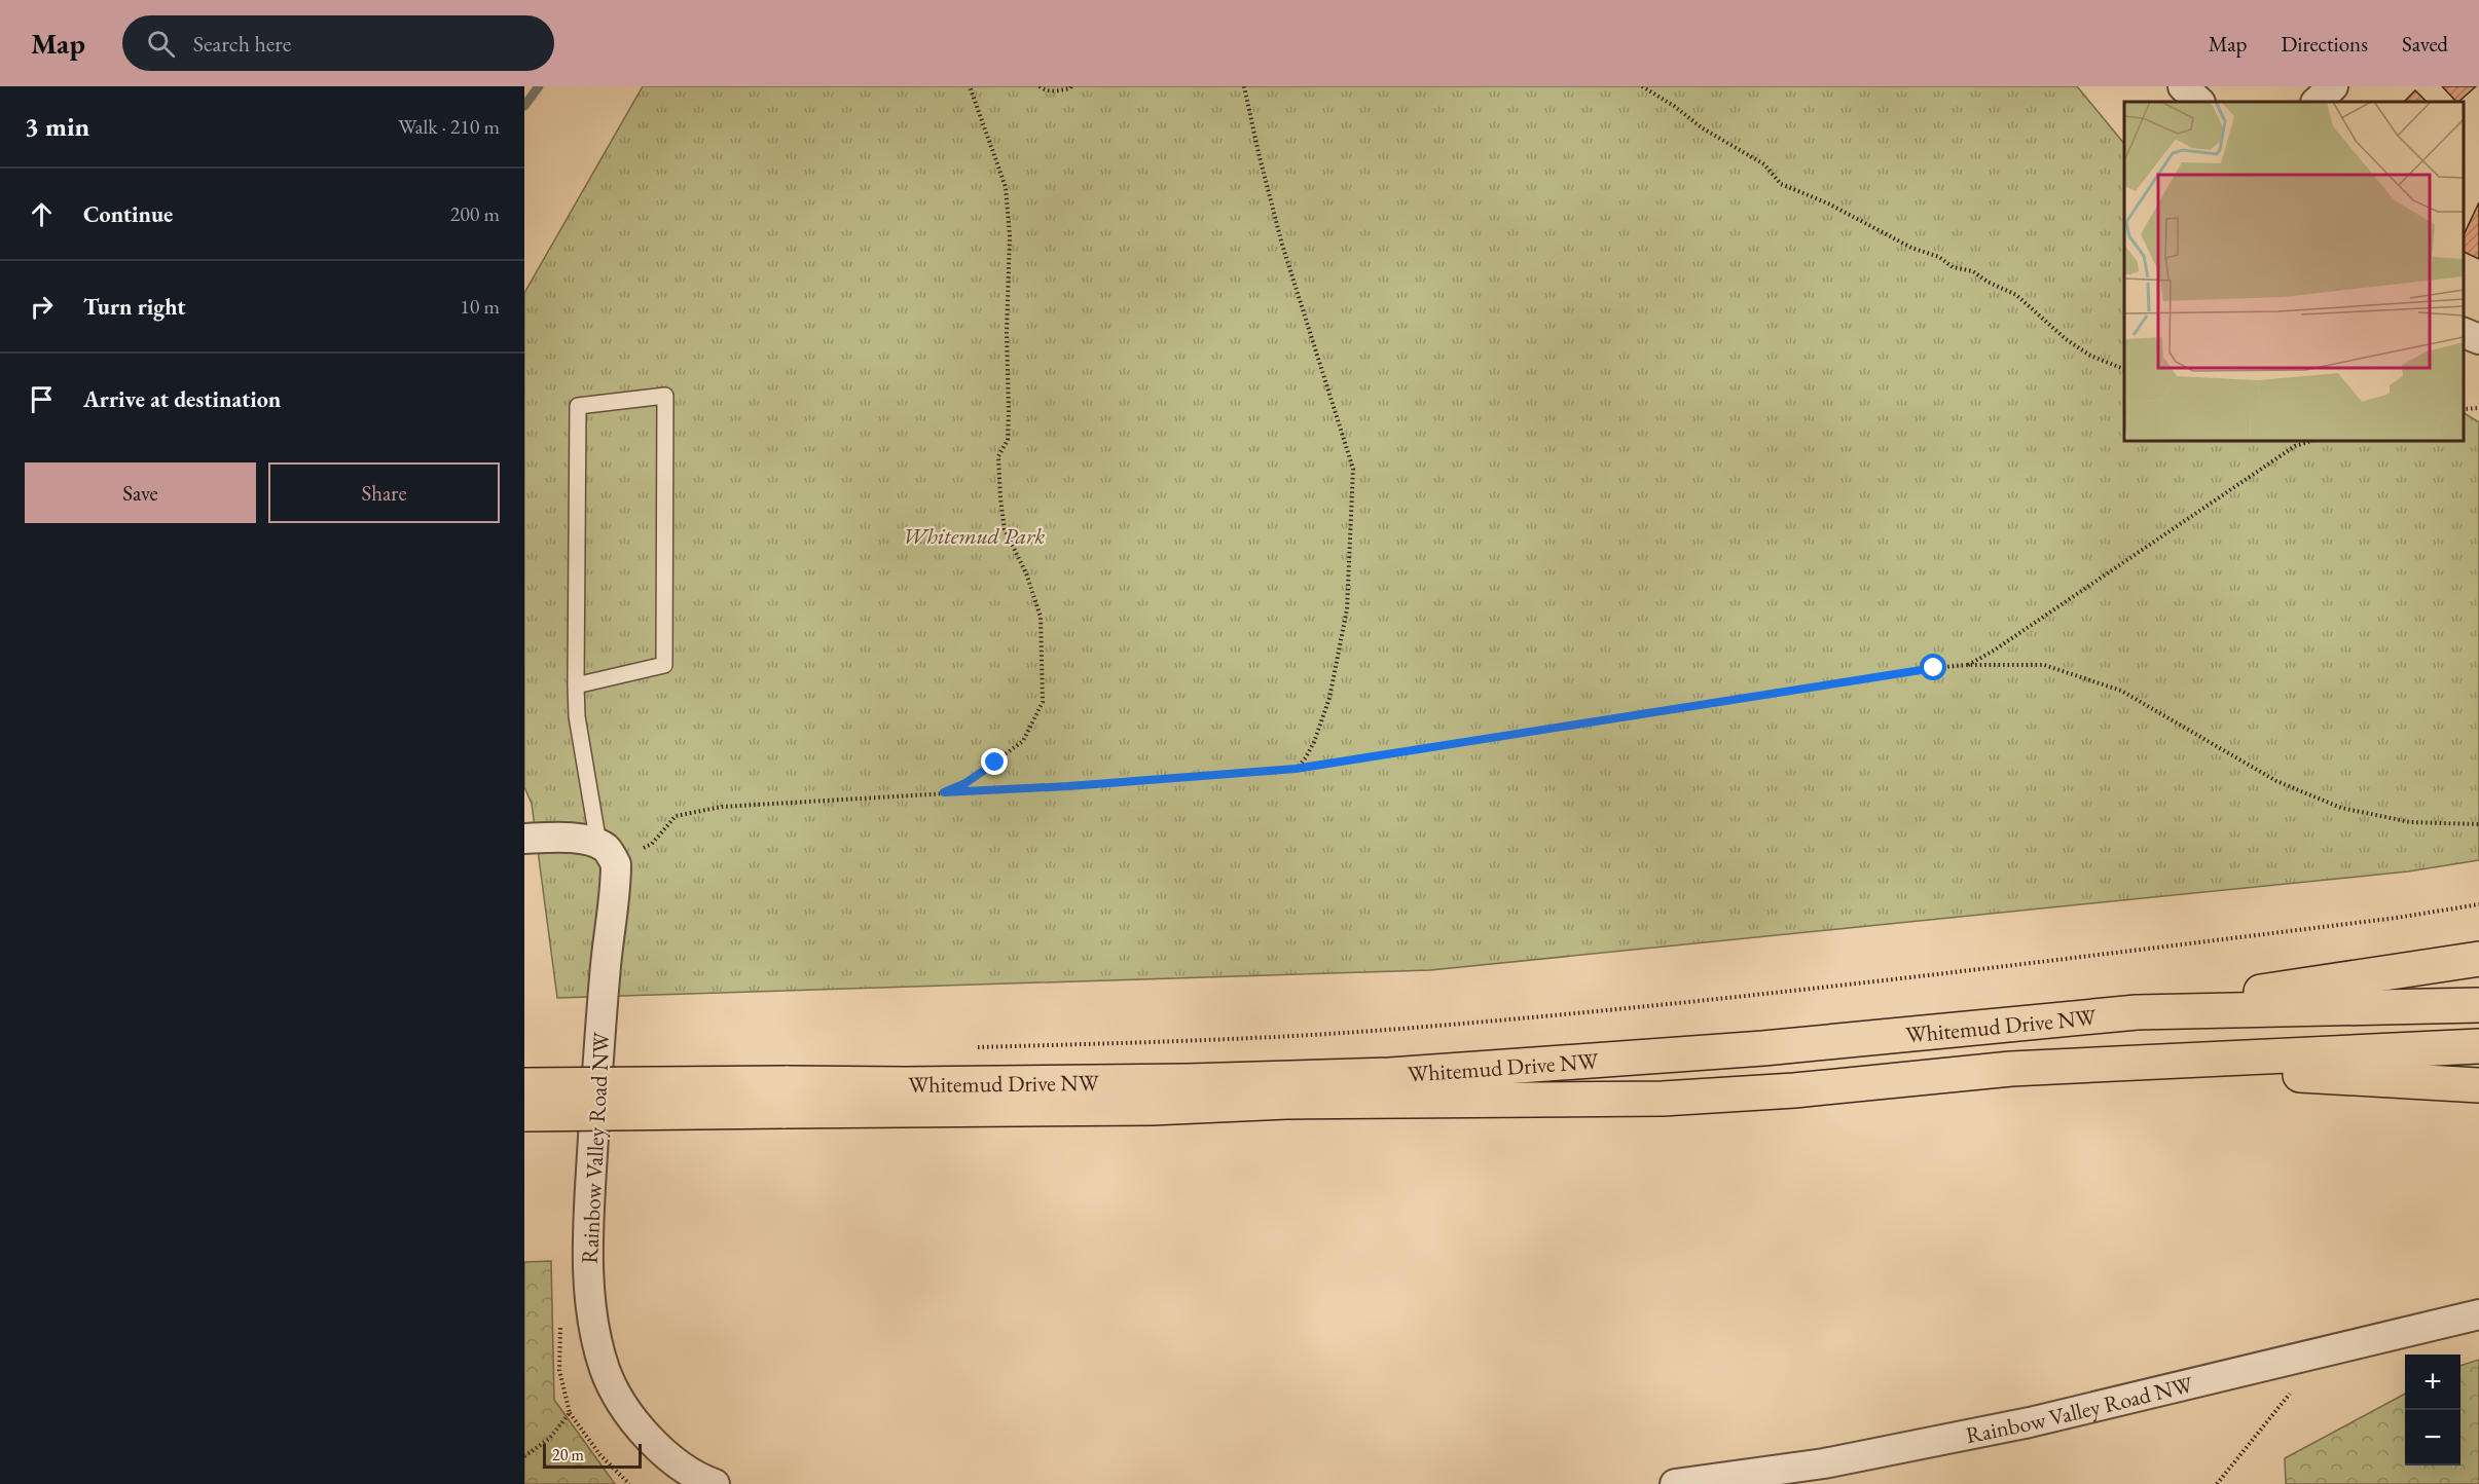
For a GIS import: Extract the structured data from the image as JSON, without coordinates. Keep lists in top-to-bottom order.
{
  "streets": {
    "highway": ["Whitemud Drive NW"],
    "street": ["Rainbow Valley Road NW"]
  },
  "parks": ["Whitemud Park"],
  "scale_bar": "20 m",
  "page": {
    "header": "Map",
    "search": "Search here",
    "nav": ["Map", "Directions", "Saved"],
    "heading": ["3 min", "Walk · 210 m"],
    "list": [
      ["Continue", "200 m"],
      ["Turn right", "10 m"],
      "Arrive at destination"
    ],
    "buttons": ["Save", "Share"],
    "map_buttons": ["+", "−"],
    "scale": "20 m"
  }
}
